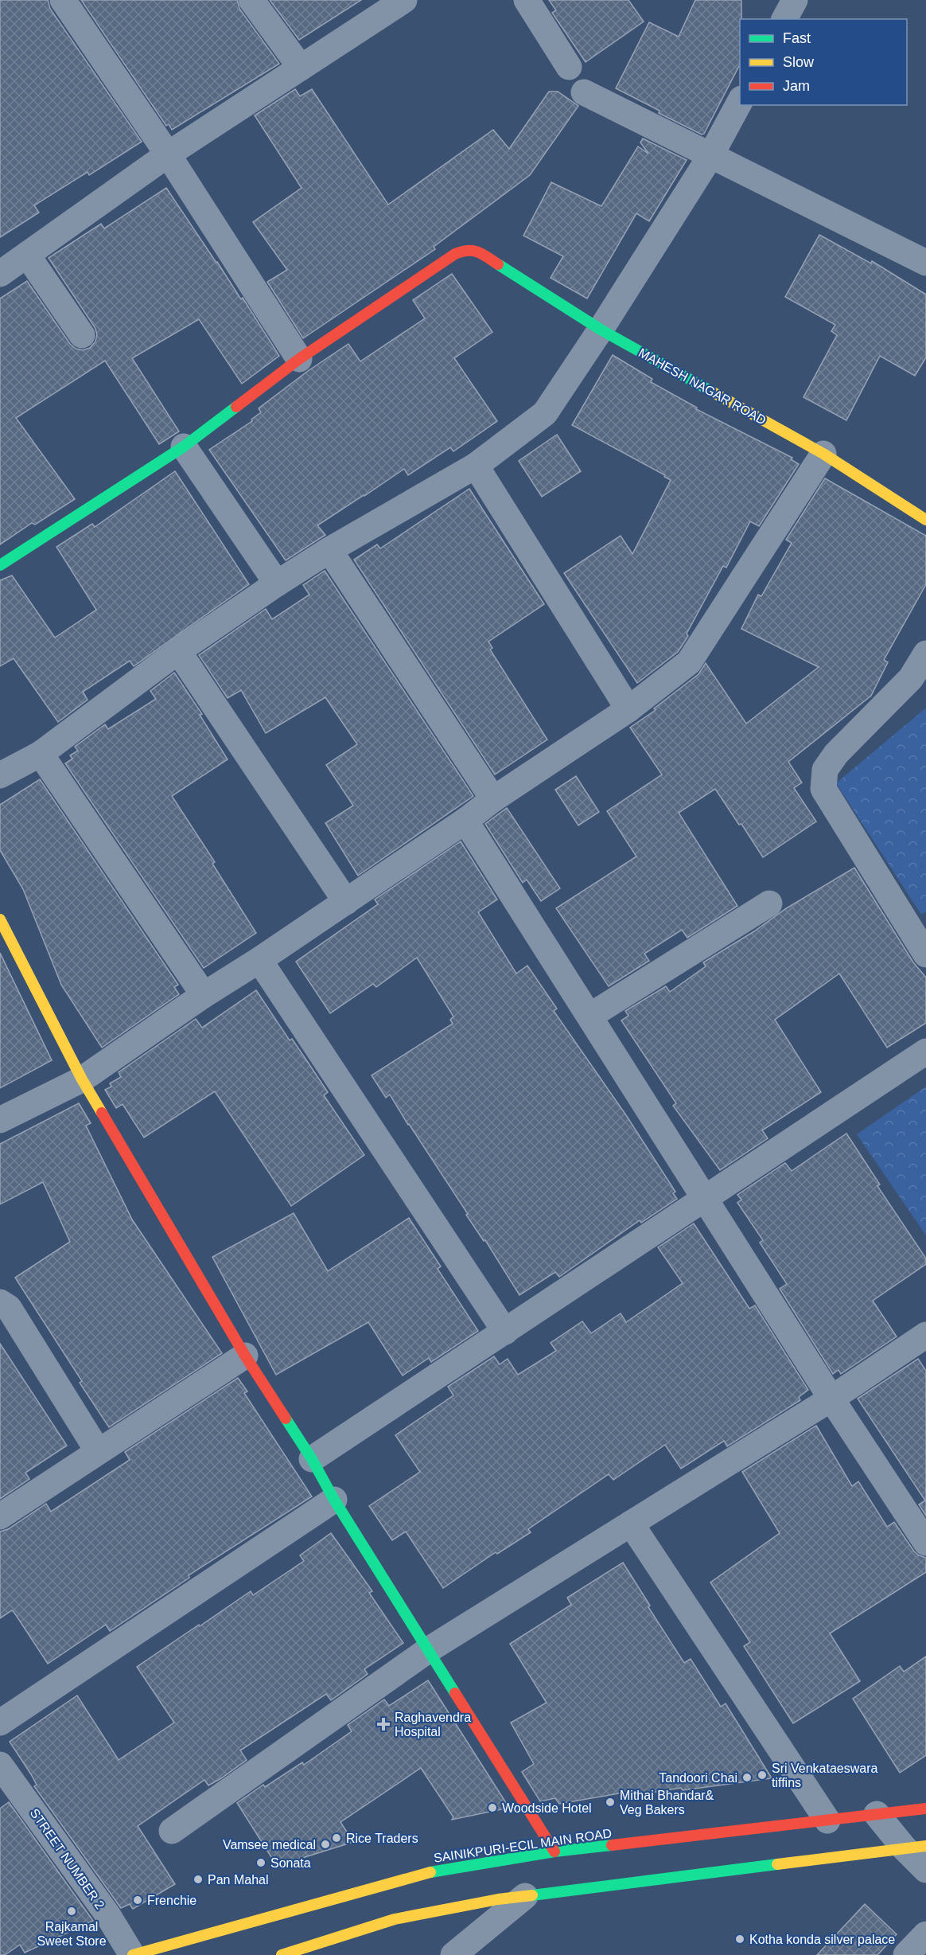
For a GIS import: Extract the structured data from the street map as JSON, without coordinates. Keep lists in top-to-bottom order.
{
  "streets": {
    "street": ["MAHESH NAGAR ROAD", "SAINIKPURI-ECIL MAIN ROAD", "STREET NUMBER 2"]
  },
  "crossings": [
    ["SAINIKPURI-ECIL MAIN ROAD", "STREET NUMBER 2"]
  ],
  "places": {
    "health": ["Raghavendra Hospital"],
    "other": [
      "Sri Venkataeswara tiffins",
      "Tandoori Chai",
      "Mithai Bhandar& Veg Bakers",
      "Woodside Hotel",
      "Rice Traders",
      "Vamsee medical",
      "Sonata",
      "Pan Mahal",
      "Frenchie",
      "Rajkamal Sweet Store",
      "Kotha konda silver palace"
    ]
  },
  "legend": ["Fast", "Slow", "Jam"]
}
